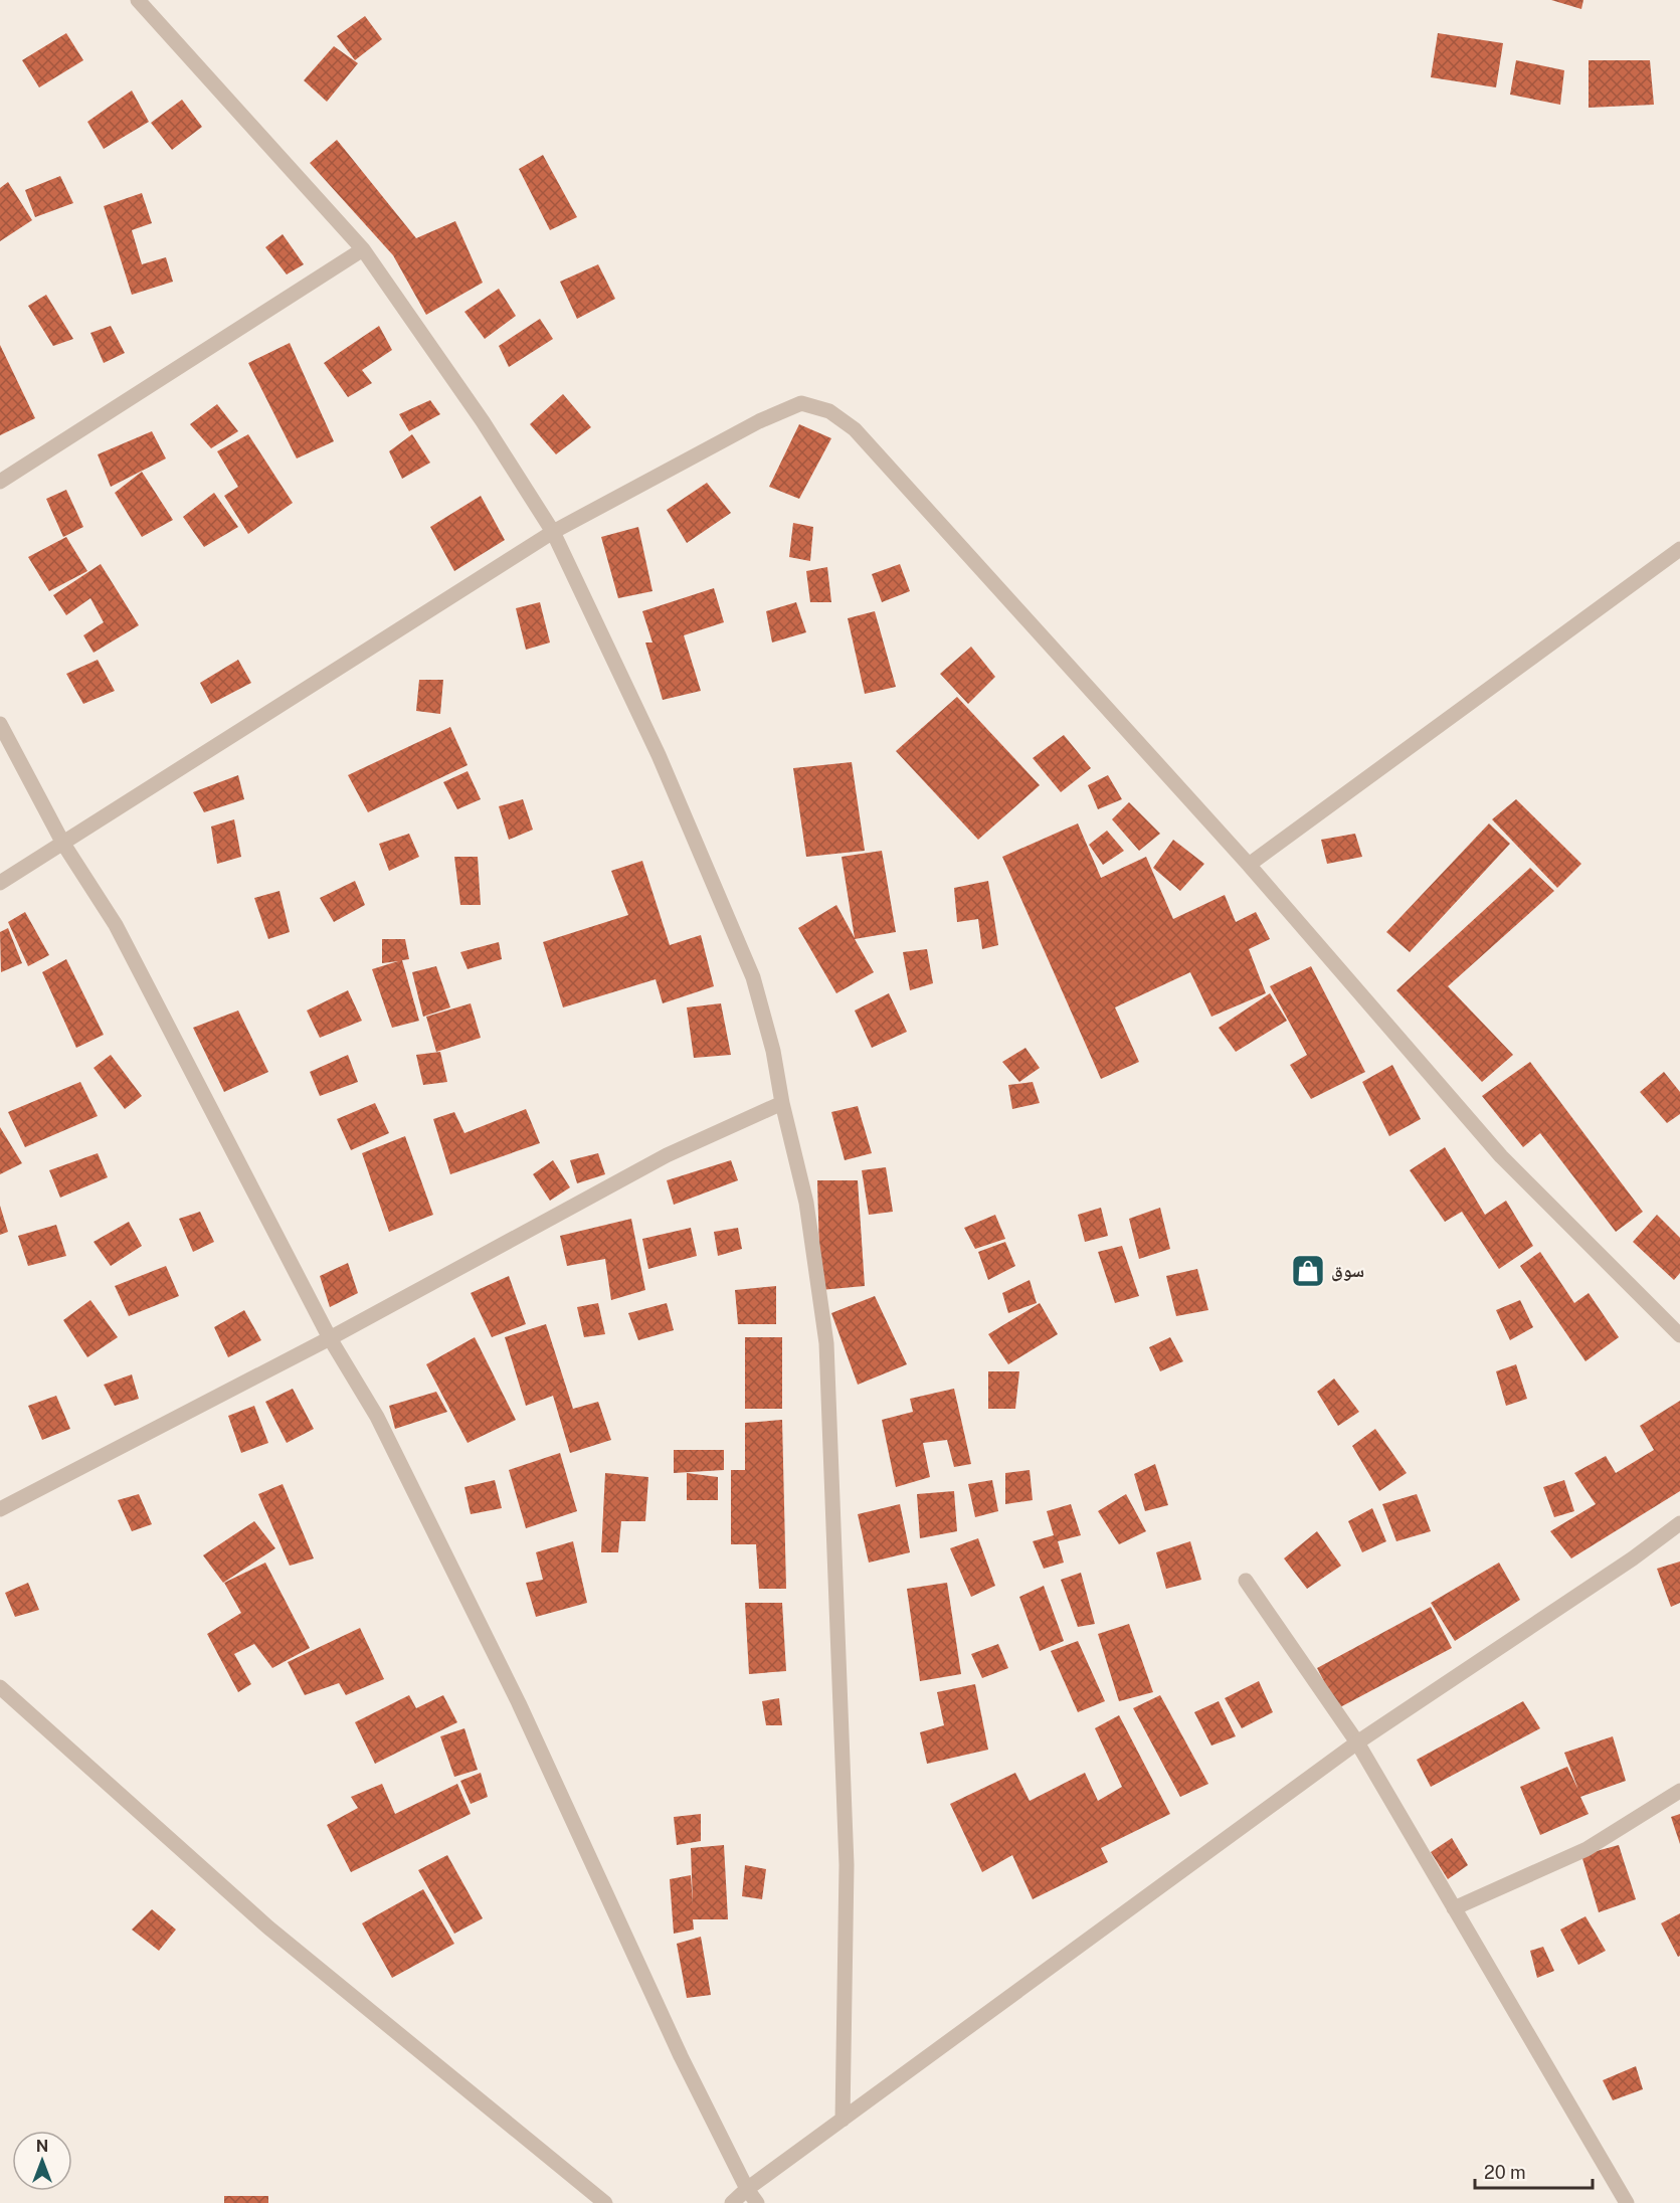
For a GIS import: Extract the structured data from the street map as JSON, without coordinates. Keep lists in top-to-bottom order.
{
  "places": {
    "shop": ["سوق"]
  },
  "scale_bar": "20 m",
  "north": "top"
}
